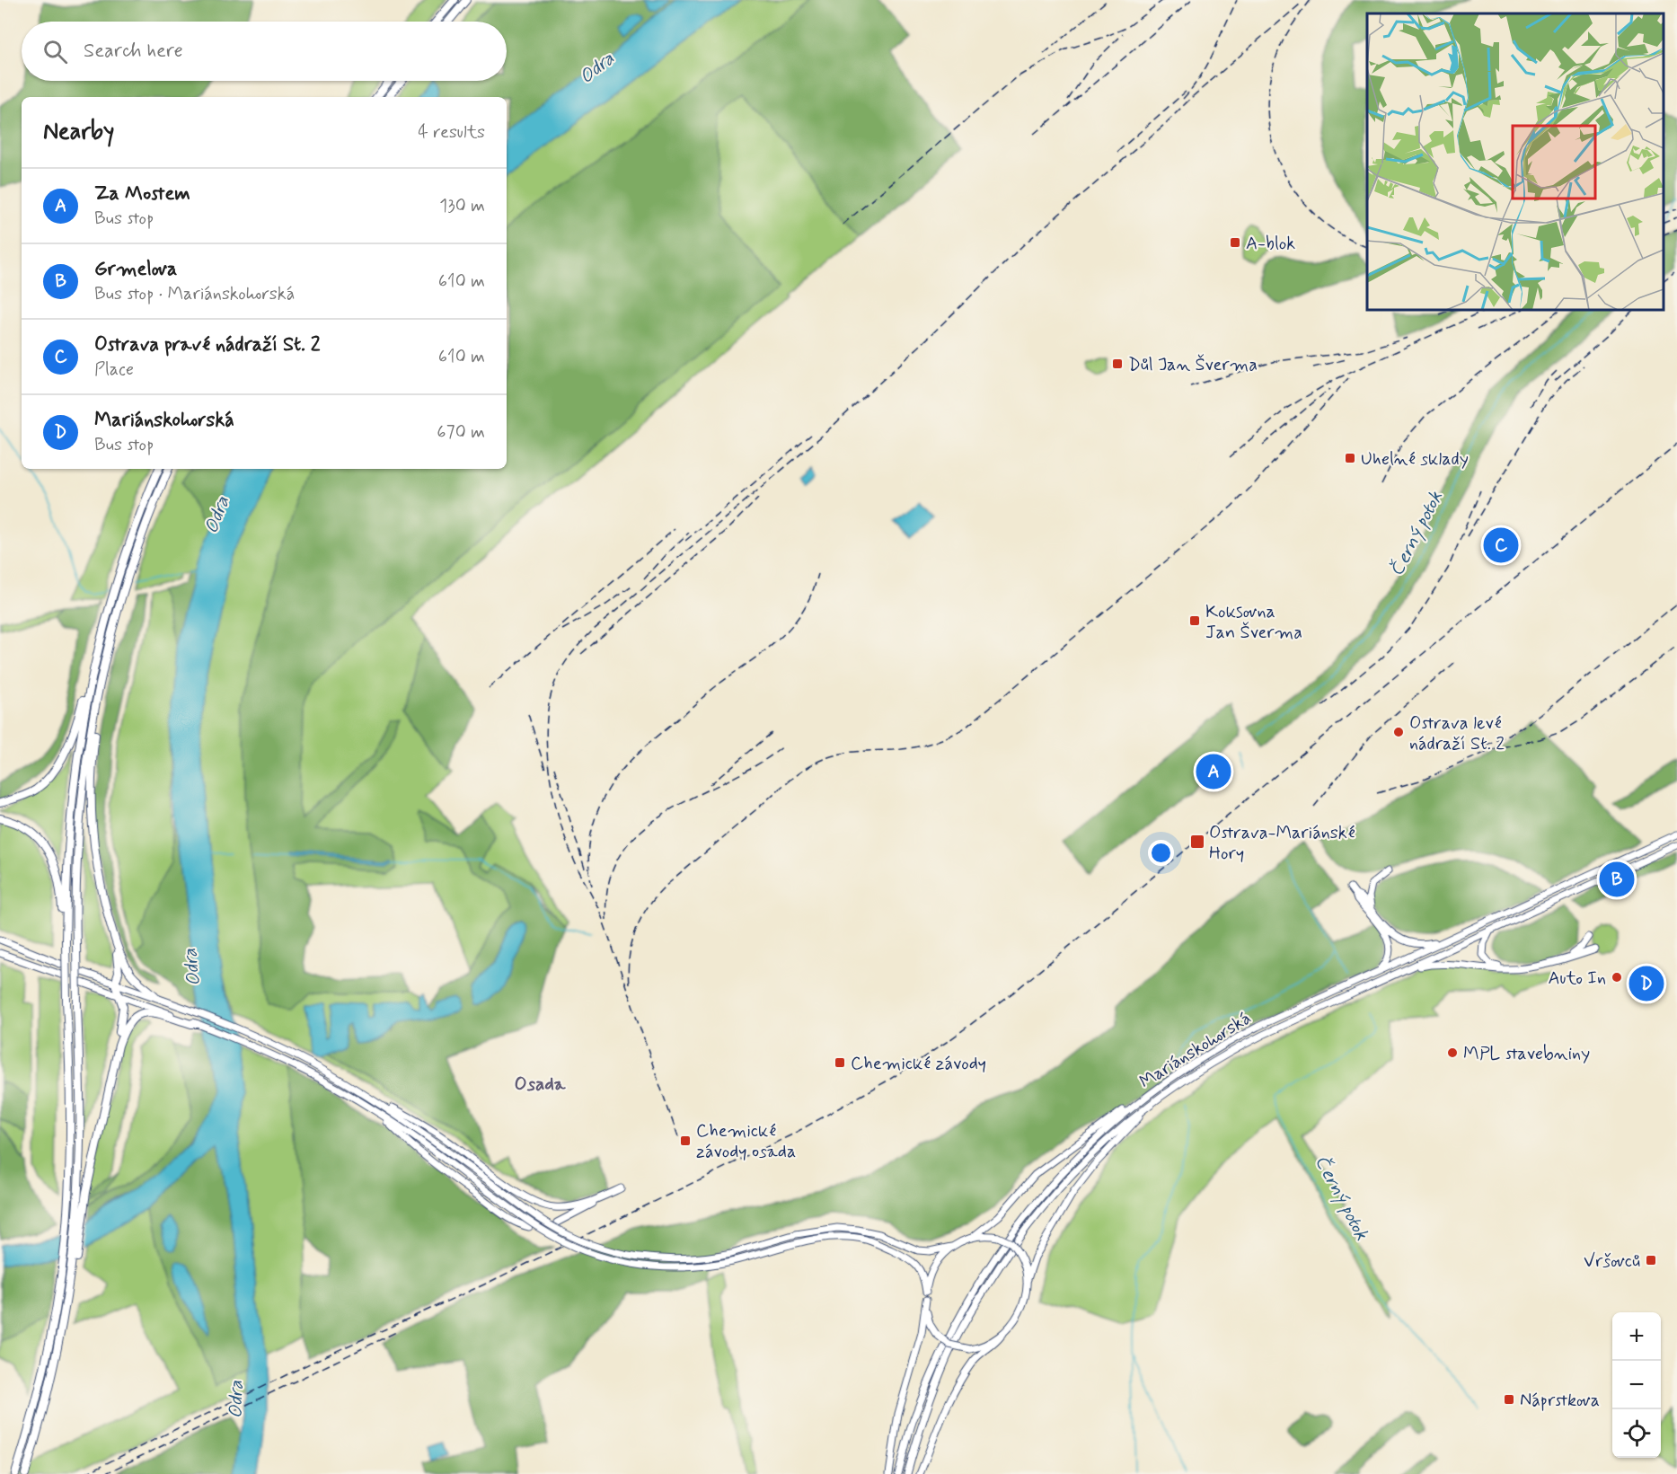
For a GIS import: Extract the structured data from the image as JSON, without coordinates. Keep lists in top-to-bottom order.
{
  "streets": {
    "main road": ["Mariánskohorská"]
  },
  "districts": ["Osada"],
  "water": ["Odra", "Černý potok"],
  "places": {
    "transit": [
      "A-blok",
      "Důl Jan Šverma",
      "Uhelné sklady",
      "Koksovna Jan Šverma",
      "Ostrava-Mariánské Hory",
      "Chemické závody",
      "Chemické závody osada",
      "Vršovců",
      "Náprstkova"
    ],
    "other": ["Ostrava levé nádraží St. 2", "Auto In", "MPL stavebniny"]
  },
  "page": {
    "search": "Search here",
    "heading": ["Nearby", "4 results"],
    "list": [
      {
        "mark": "A",
        "name": "Za Mostem",
        "note": "Bus stop",
        "value": "130 m"
      },
      {
        "mark": "B",
        "name": "Grmelova",
        "note": "Bus stop · Mariánskohorská",
        "value": "610 m"
      },
      {
        "mark": "C",
        "name": "Ostrava pravé nádraží St. 2",
        "note": "Place",
        "value": "610 m"
      },
      {
        "mark": "D",
        "name": "Mariánskohorská",
        "note": "Bus stop",
        "value": "670 m"
      }
    ],
    "pins": [
      "C",
      "A",
      "B",
      "D"
    ],
    "map_buttons": ["+", "−"]
  }
}
